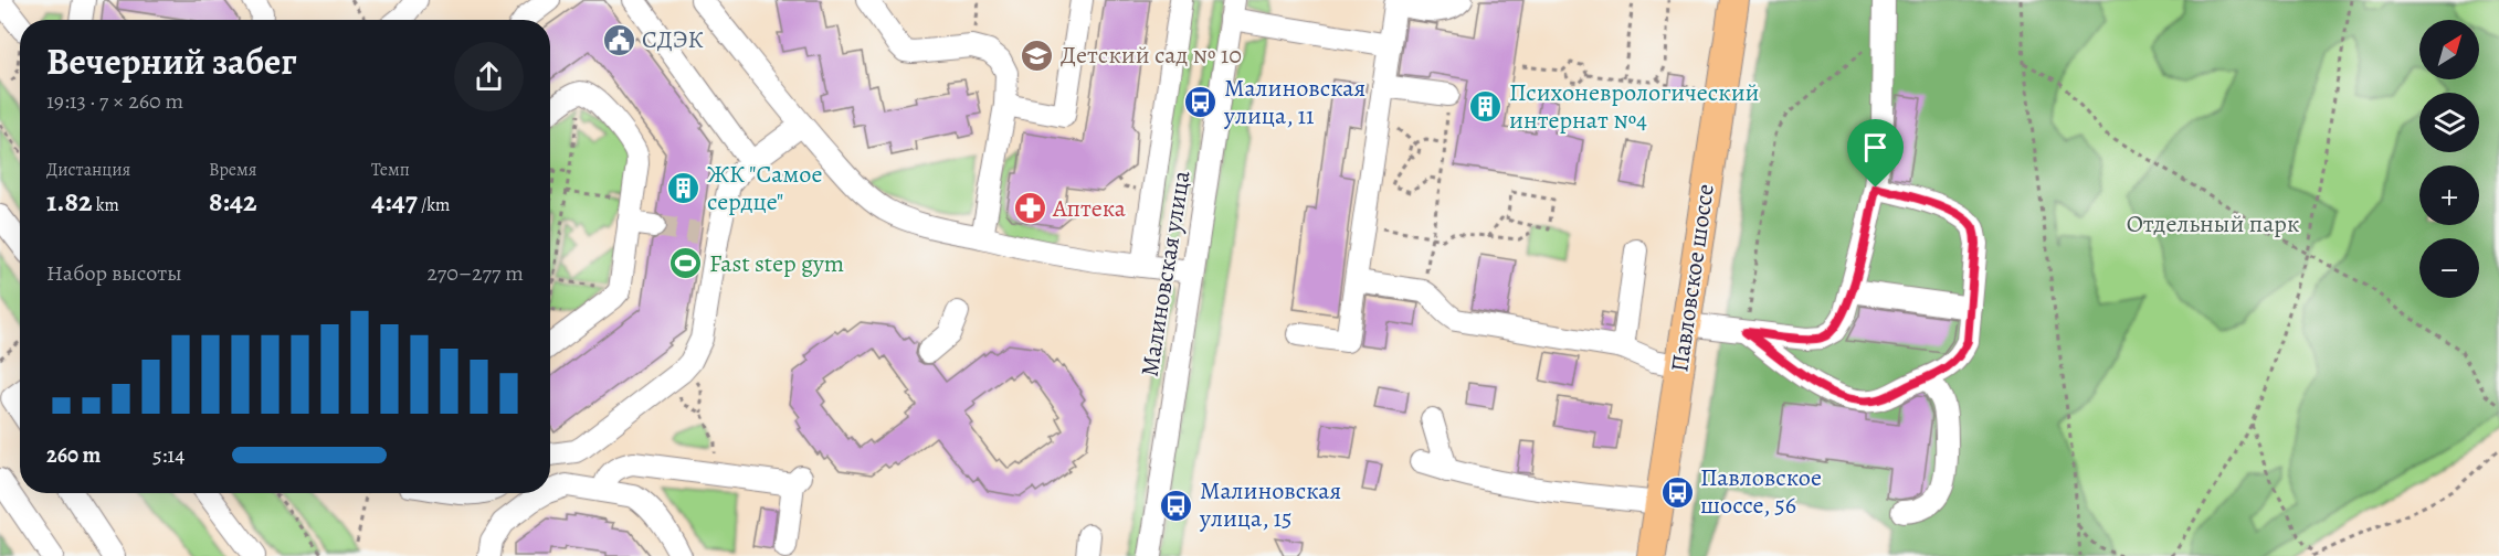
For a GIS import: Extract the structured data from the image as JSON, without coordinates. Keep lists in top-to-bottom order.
{
  "streets": {
    "main road": ["Павловское шоссе"],
    "street": ["Малиновская улица"]
  },
  "parks": ["Отдельный парк"],
  "places": {
    "public building": ["СДЭК"],
    "school or university": ["Детский сад № 10"],
    "bus stop": ["Малиновская улица, 11", "Павловское шоссе, 56", "Малиновская улица, 15"],
    "building": ["Психоневрологический интернат №4", "ЖК \"Самое сердце\""],
    "pharmacy": ["Аптека"],
    "sports": ["Fast step gym"]
  },
  "north": "top right",
  "page": {
    "map_buttons": ["+", "−"],
    "heading": ["Вечерний забег", "19:13 · 7 × 260 m"],
    "stats": [
      ["Дистанция", "1.82 km"],
      ["Время", "8:42"],
      ["Темп", "4:47 /km"]
    ],
    "chart": ["Набор высоты", "270–277 m"],
    "list": [
      {
        "name": "260 m",
        "note": "5:14"
      }
    ]
  }
}
